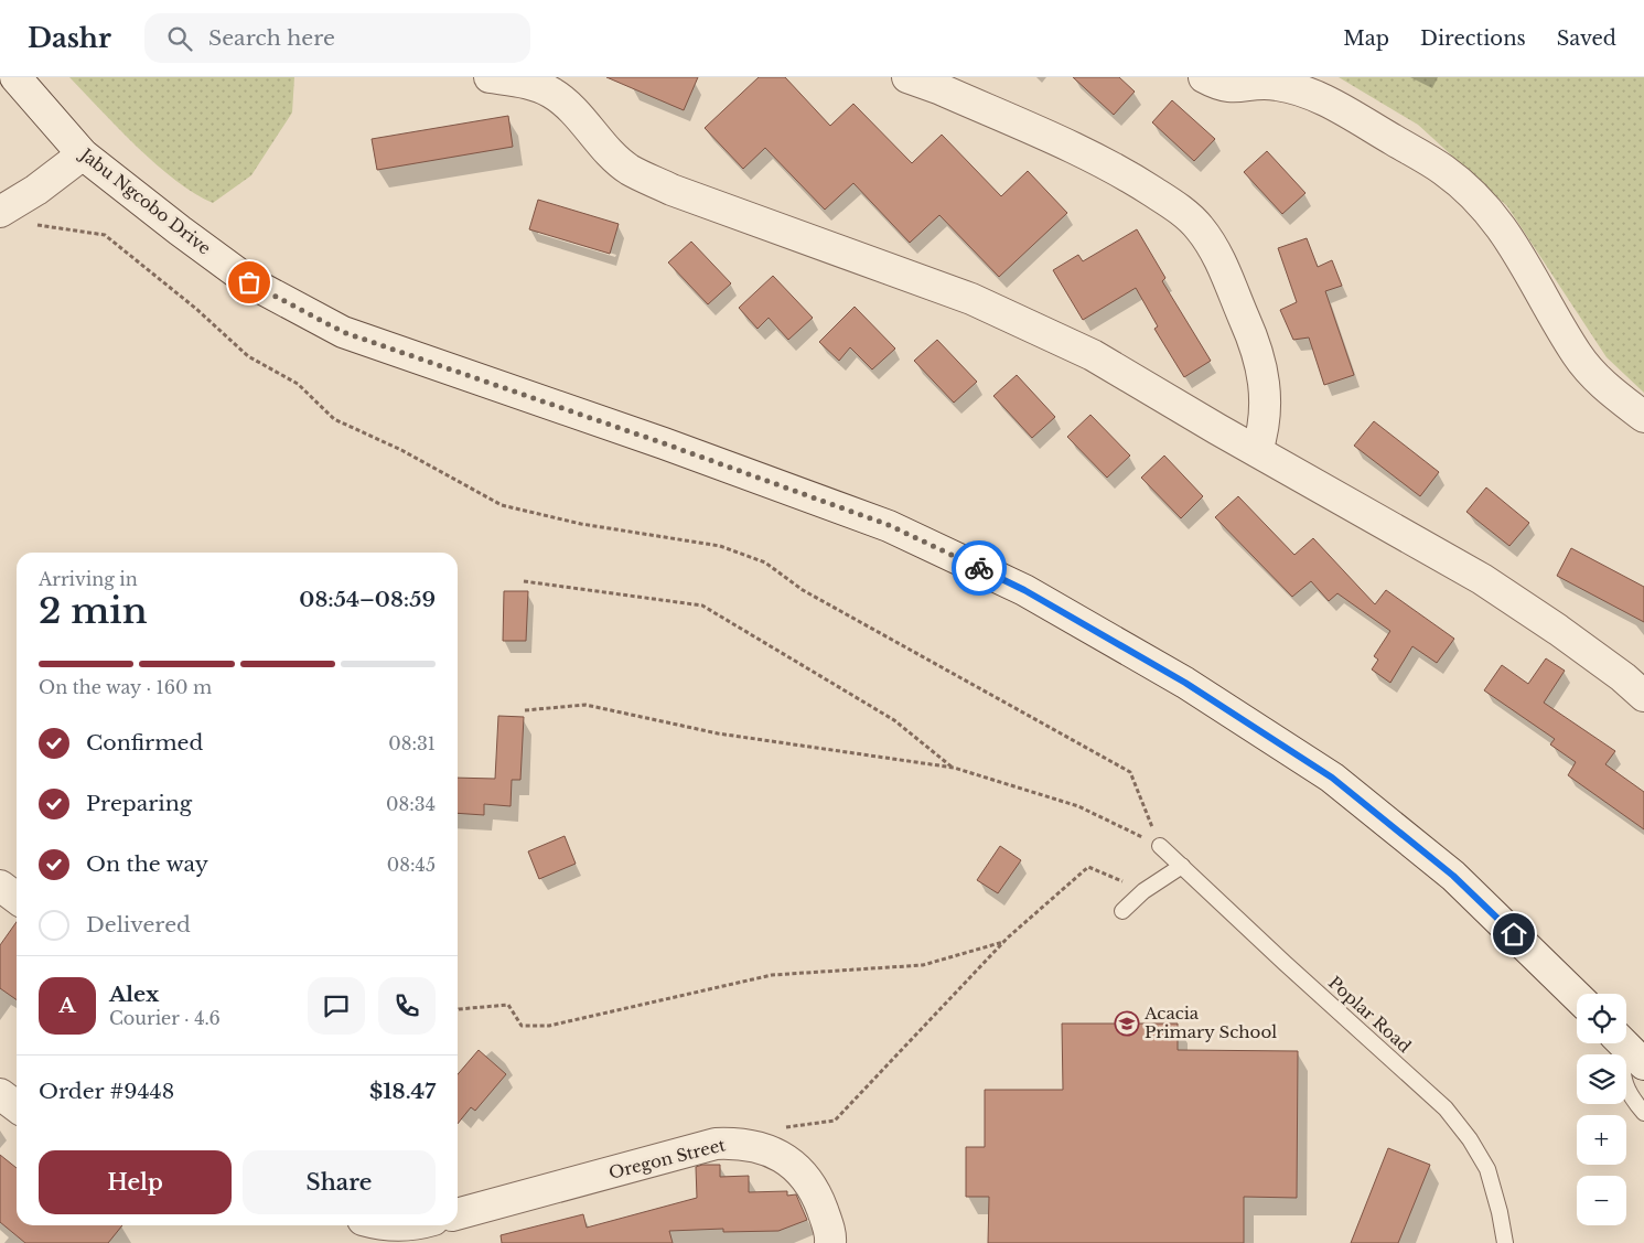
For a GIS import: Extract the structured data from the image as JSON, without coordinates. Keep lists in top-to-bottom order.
{
  "streets": {
    "street": ["Jabu Ngcobo Drive", "Oregon Street"],
    "lane": ["Poplar Road"]
  },
  "places": {
    "school or university": ["Acacia Primary School"]
  },
  "page": {
    "header": "Dashr",
    "search": "Search here",
    "nav": ["Map", "Directions", "Saved"],
    "heading": ["2 min", "Arriving in", "08:54–08:59"],
    "panel": [
      "Alex",
      "Courier · 4.6",
      "Order #9448",
      "$18.47"
    ],
    "bar": "On the way · 160 m",
    "list": [
      ["Confirmed", "08:31"],
      ["Preparing", "08:34"],
      ["On the way", "08:45"],
      "Delivered"
    ],
    "round": "A",
    "map_buttons": ["+", "−"],
    "buttons": ["Help", "Share"]
  }
}
